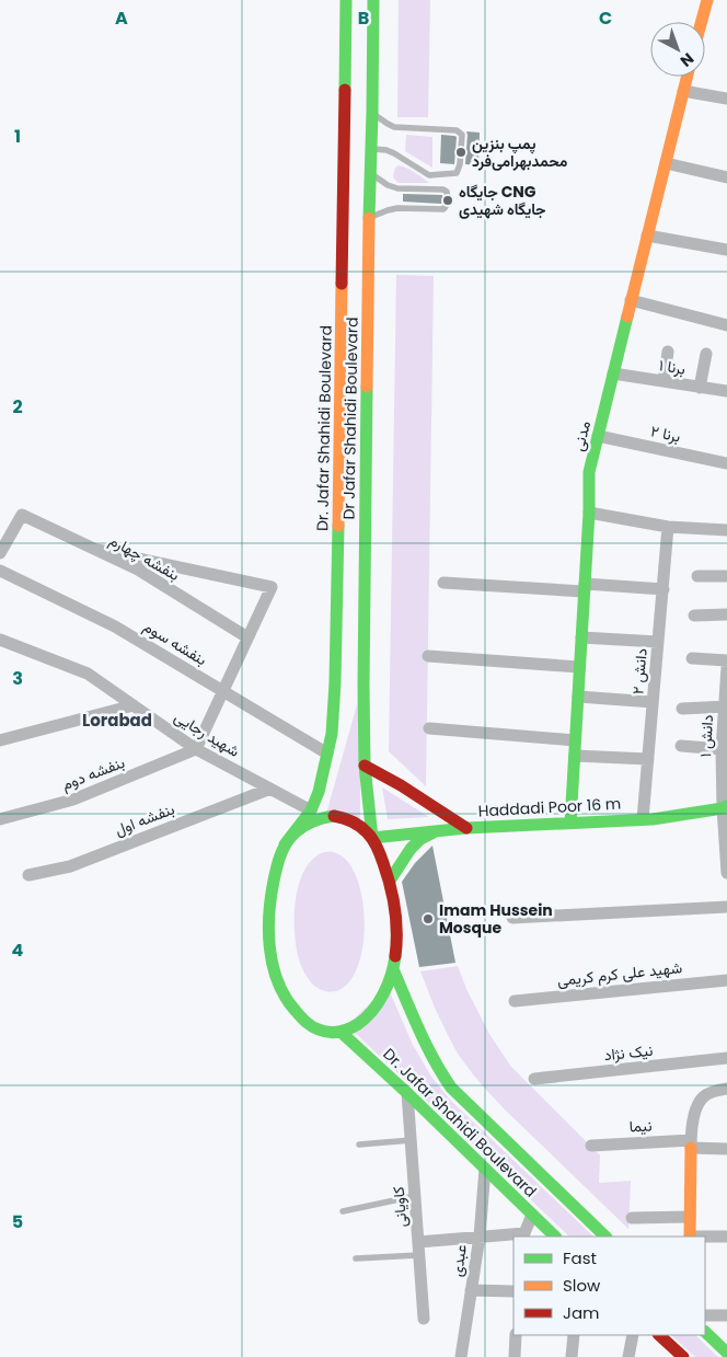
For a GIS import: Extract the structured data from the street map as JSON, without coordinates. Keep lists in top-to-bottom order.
{
  "streets": {
    "main road": [
      "Dr Jafar Shahidi Boulevard",
      "Dr. Jafar Shahidi Boulevard",
      "مدنی",
      "Haddadi Poor 16 m"
    ],
    "street": [
      "برنا ۱",
      "برنا ۲",
      "بنفشه چهارم",
      "بنفشه سوم",
      "دانش ۲",
      "شهید رجایی",
      "دانش ۱",
      "بنفشه دوم",
      "بنفشه اول",
      "شهید علی کرم کریمی",
      "نیک نژاد",
      "نیما",
      "کاویانی",
      "عبدی"
    ]
  },
  "crossings": [
    ["برنا ۱", "مدنی"],
    ["Dr Jafar Shahidi Boulevard", "Dr. Jafar Shahidi Boulevard"],
    ["Dr Jafar Shahidi Boulevard", "Haddadi Poor 16 m"],
    ["Dr. Jafar Shahidi Boulevard", "بنفشه سوم"],
    ["Dr. Jafar Shahidi Boulevard", "شهید رجایی"],
    ["Dr. Jafar Shahidi Boulevard", "Haddadi Poor 16 m"],
    ["Dr. Jafar Shahidi Boulevard", "کاویانی"],
    ["Dr. Jafar Shahidi Boulevard", "عبدی"],
    ["برنا ۲", "مدنی"],
    ["مدنی", "Haddadi Poor 16 m"],
    ["دانش ۲", "Haddadi Poor 16 m"],
    ["شهید رجایی", "بنفشه دوم"],
    ["شهید رجایی", "بنفشه اول"],
    ["دانش ۱", "Haddadi Poor 16 m"]
  ],
  "districts": ["Lorabad"],
  "places": ["پمپ بنزین محمد‌بهرامی‌فرد", "جایگاه CNG جایگاه شهیدی", "Imam Hussein Mosque"],
  "legend": ["Fast", "Slow", "Jam"],
  "north": "bottom right",
  "grid": {
    "columns": ["A", "B", "C"],
    "rows": [
      "1",
      "2",
      "3",
      "4",
      "5"
    ]
  }
}
